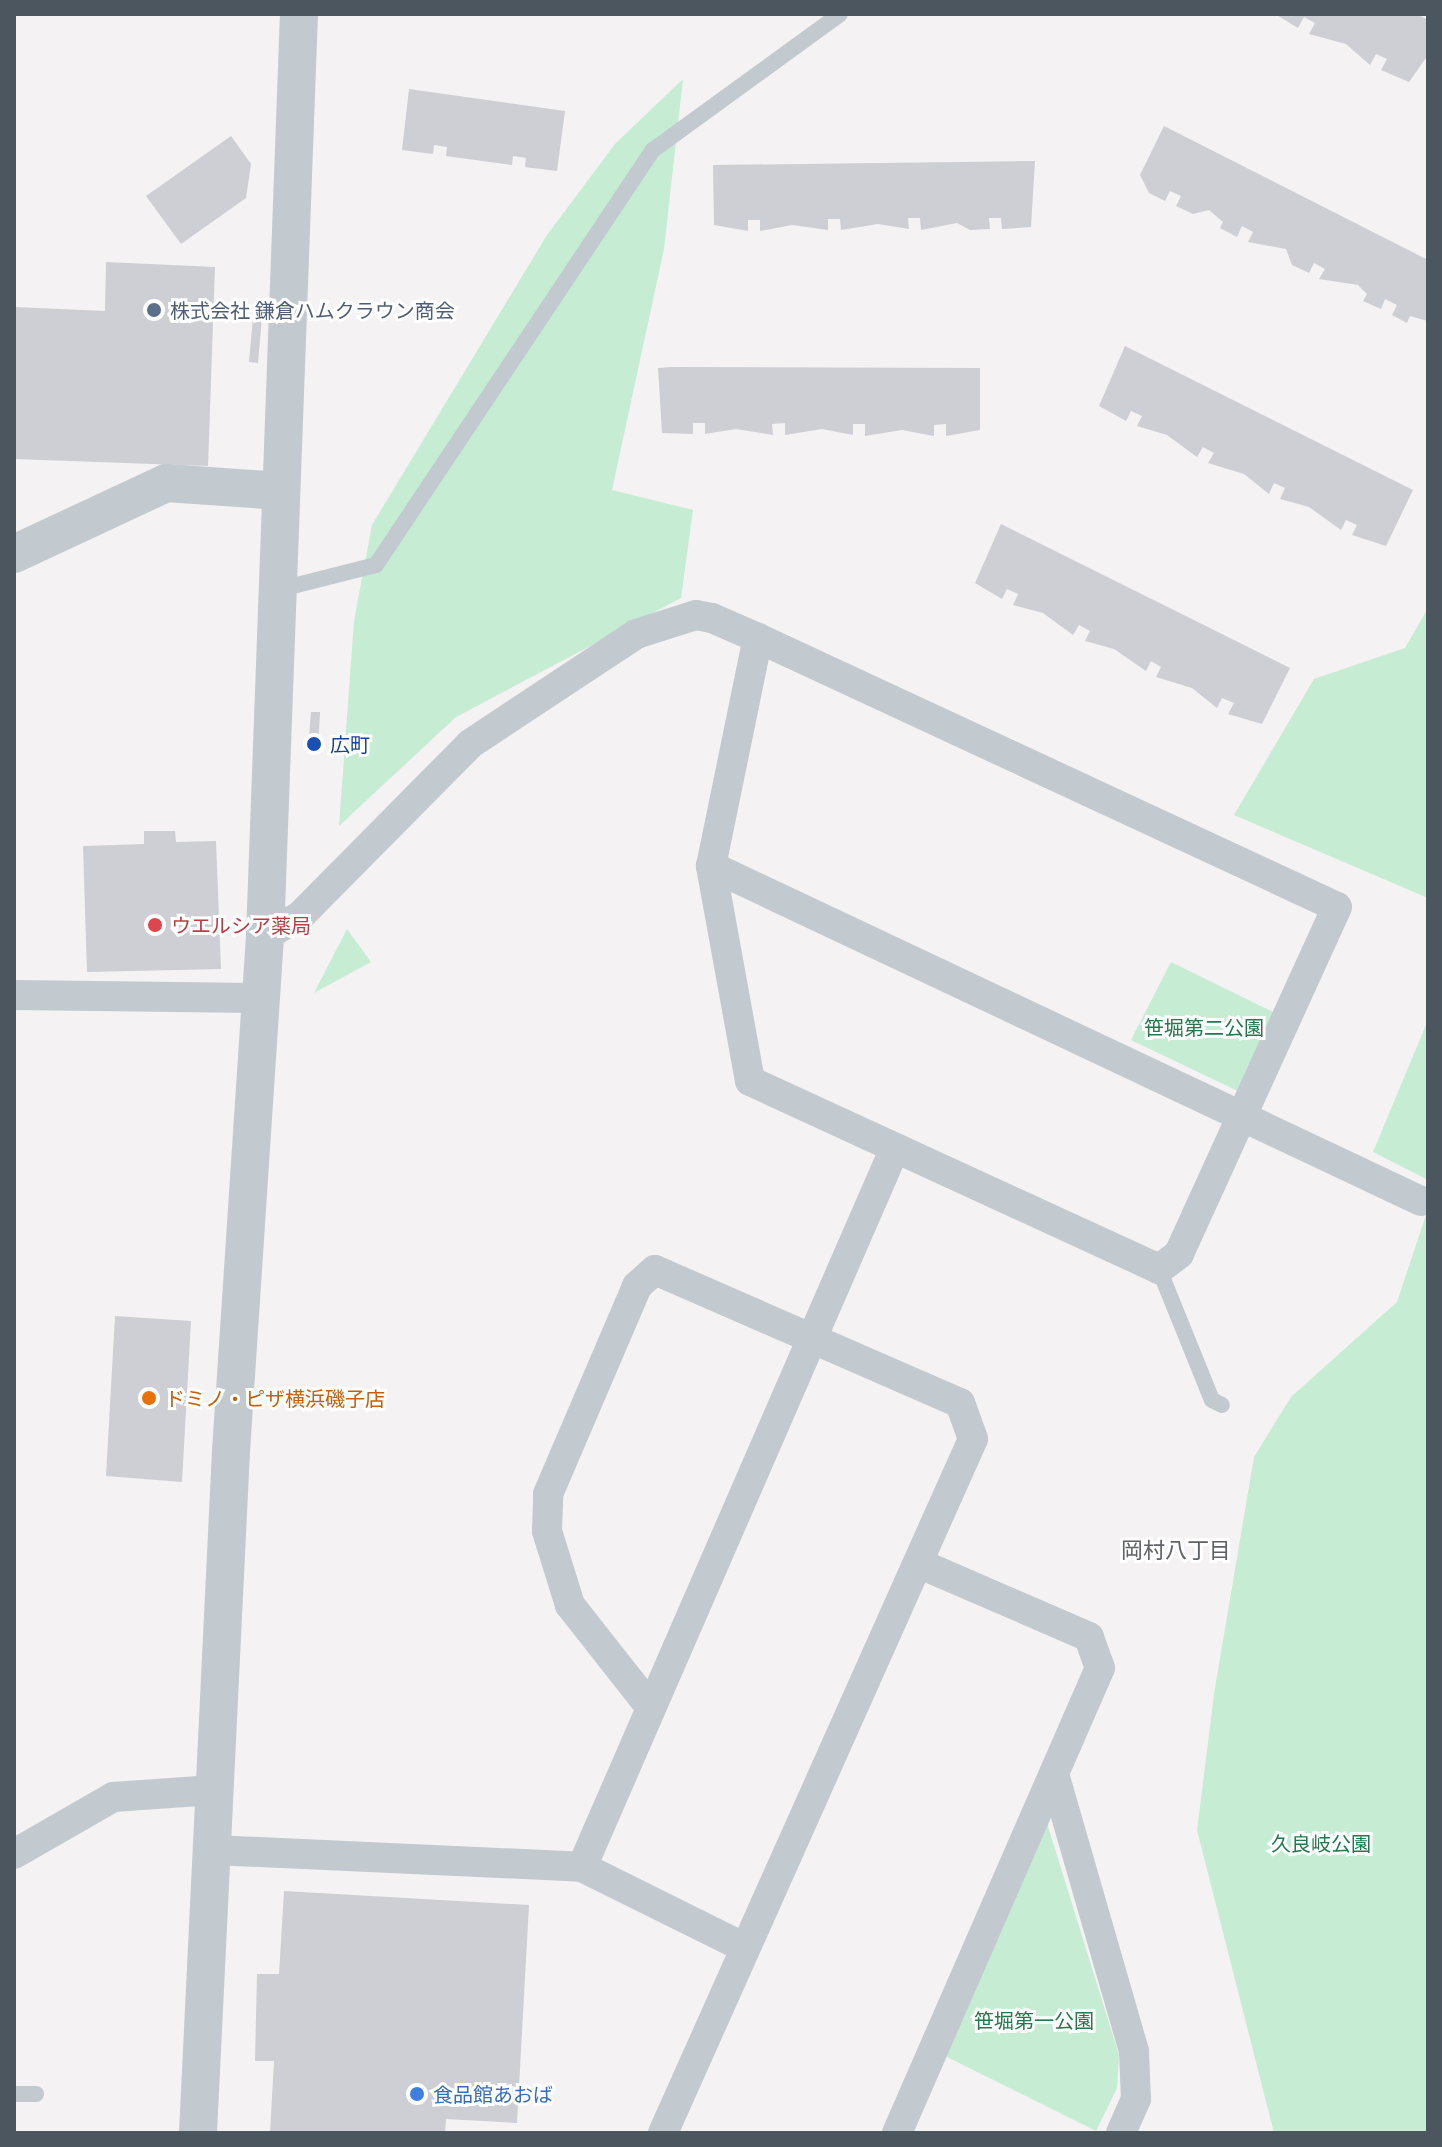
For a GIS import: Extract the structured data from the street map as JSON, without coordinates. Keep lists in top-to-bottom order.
{
  "districts": ["岡村八丁目"],
  "parks": ["笹堀第二公園", "久良岐公園", "笹堀第一公園"],
  "places": [
    "株式会社 鎌倉ハムクラウン商会",
    "広町",
    "ウエルシア薬局",
    "ドミノ・ピザ横浜磯子店",
    "食品館あおば"
  ]
}
